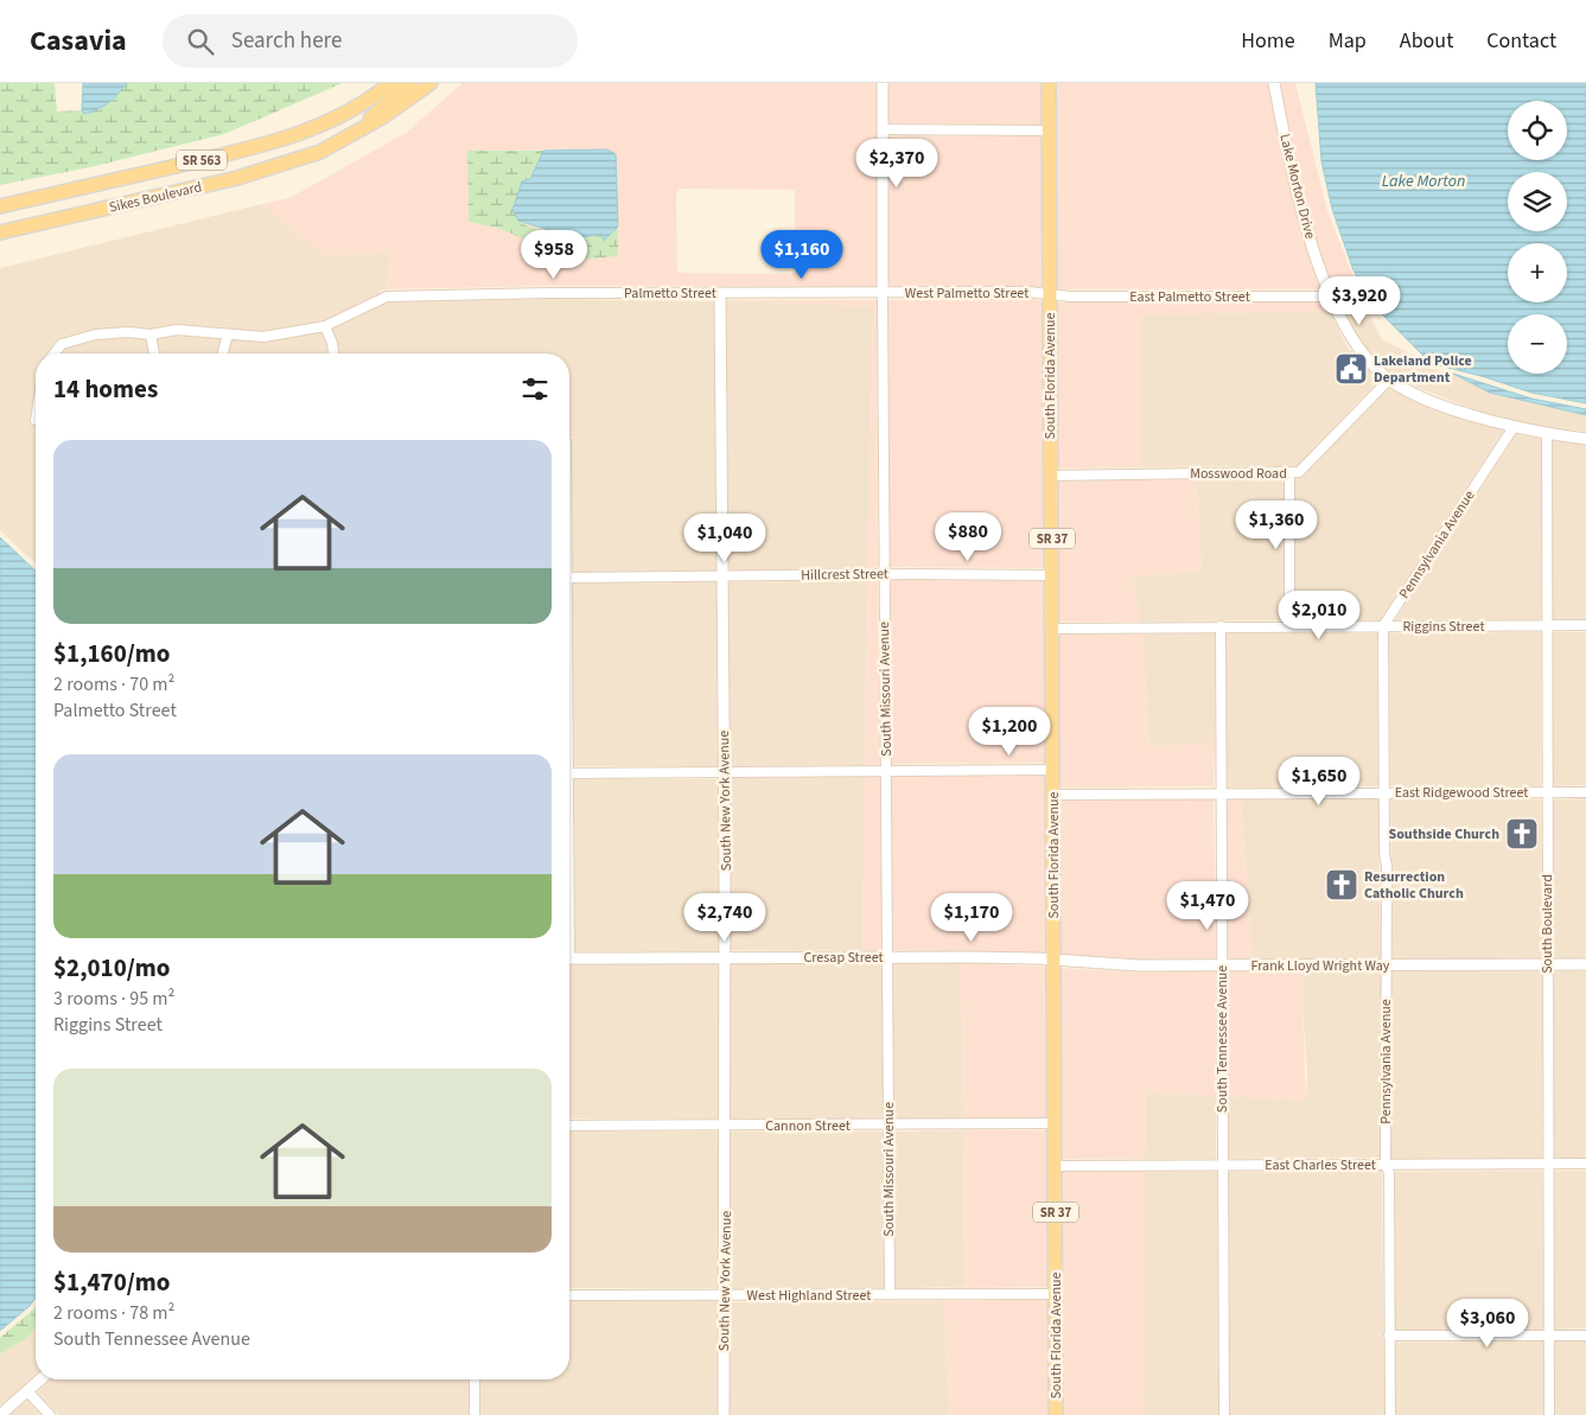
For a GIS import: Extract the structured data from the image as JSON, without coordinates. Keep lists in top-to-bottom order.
{
  "streets": {
    "main road": [
      "SR 563",
      "Sikes Boulevard",
      "South Florida Avenue",
      "SR 37"
    ],
    "street": [
      "Lake Morton Drive",
      "Palmetto Street",
      "West Palmetto Street",
      "East Palmetto Street",
      "Mosswood Road",
      "Pennsylvania Avenue",
      "Hillcrest Street",
      "Riggins Street",
      "South Missouri Avenue",
      "East Ridgewood Street",
      "South New York Avenue",
      "South Boulevard",
      "Cresap Street",
      "Frank Lloyd Wright Way",
      "South Tennessee Avenue",
      "Cannon Street",
      "East Charles Street",
      "West Highland Street"
    ]
  },
  "crossings": [
    ["Lake Morton Drive", "East Palmetto Street"],
    ["Lake Morton Drive", "Mosswood Road"],
    ["Lake Morton Drive", "Pennsylvania Avenue"],
    ["Lake Morton Drive", "South Boulevard"],
    ["Palmetto Street", "West Palmetto Street"],
    ["Palmetto Street", "South Missouri Avenue"],
    ["Palmetto Street", "South New York Avenue"],
    ["West Palmetto Street", "East Palmetto Street"],
    ["West Palmetto Street", "South Florida Avenue"],
    ["West Palmetto Street", "South Missouri Avenue"],
    ["East Palmetto Street", "South Florida Avenue"],
    ["South Florida Avenue", "Mosswood Road"],
    ["South Florida Avenue", "Hillcrest Street"],
    ["South Florida Avenue", "Riggins Street"],
    ["South Florida Avenue", "East Ridgewood Street"],
    ["South Florida Avenue", "Cresap Street"],
    ["South Florida Avenue", "Frank Lloyd Wright Way"],
    ["South Florida Avenue", "Cannon Street"],
    ["South Florida Avenue", "East Charles Street"],
    ["South Florida Avenue", "West Highland Street"],
    ["Pennsylvania Avenue", "Riggins Street"],
    ["Pennsylvania Avenue", "East Ridgewood Street"],
    ["Pennsylvania Avenue", "Frank Lloyd Wright Way"],
    ["Pennsylvania Avenue", "East Charles Street"],
    ["Hillcrest Street", "South Missouri Avenue"],
    ["Hillcrest Street", "South New York Avenue"],
    ["Riggins Street", "South Boulevard"],
    ["Riggins Street", "South Tennessee Avenue"],
    ["South Missouri Avenue", "Cresap Street"],
    ["South Missouri Avenue", "Cannon Street"],
    ["South Missouri Avenue", "West Highland Street"],
    ["East Ridgewood Street", "South Boulevard"],
    ["East Ridgewood Street", "South Tennessee Avenue"],
    ["South New York Avenue", "Cresap Street"],
    ["South New York Avenue", "Cannon Street"],
    ["South New York Avenue", "West Highland Street"],
    ["South Boulevard", "Frank Lloyd Wright Way"],
    ["South Boulevard", "East Charles Street"],
    ["Cresap Street", "Frank Lloyd Wright Way"],
    ["Frank Lloyd Wright Way", "South Tennessee Avenue"],
    ["South Tennessee Avenue", "East Charles Street"]
  ],
  "water": ["Lake Morton"],
  "places": {
    "public building": ["Lakeland Police Department"],
    "church": ["Southside Church", "Resurrection Catholic Church"]
  },
  "page": {
    "header": "Casavia",
    "search": "Search here",
    "nav": [
      "Home",
      "Map",
      "About",
      "Contact"
    ],
    "map_buttons": ["+", "−"],
    "price": [
      "$2,370",
      "$958",
      "$1,160",
      "$3,920",
      "$1,360",
      "$880",
      "$1,040",
      "$2,010",
      "$1,200",
      "$1,650",
      "$1,470",
      "$2,740",
      "$1,170",
      "$3,060"
    ],
    "heading": "14 homes",
    "list": [
      {
        "name": "$1,160/mo",
        "note": "2 rooms · 70 m² · Palmetto Street"
      },
      {
        "name": "$2,010/mo",
        "note": "3 rooms · 95 m² · Riggins Street"
      },
      {
        "name": "$1,470/mo",
        "note": "2 rooms · 78 m² · South Tennessee Avenue"
      }
    ]
  }
}
